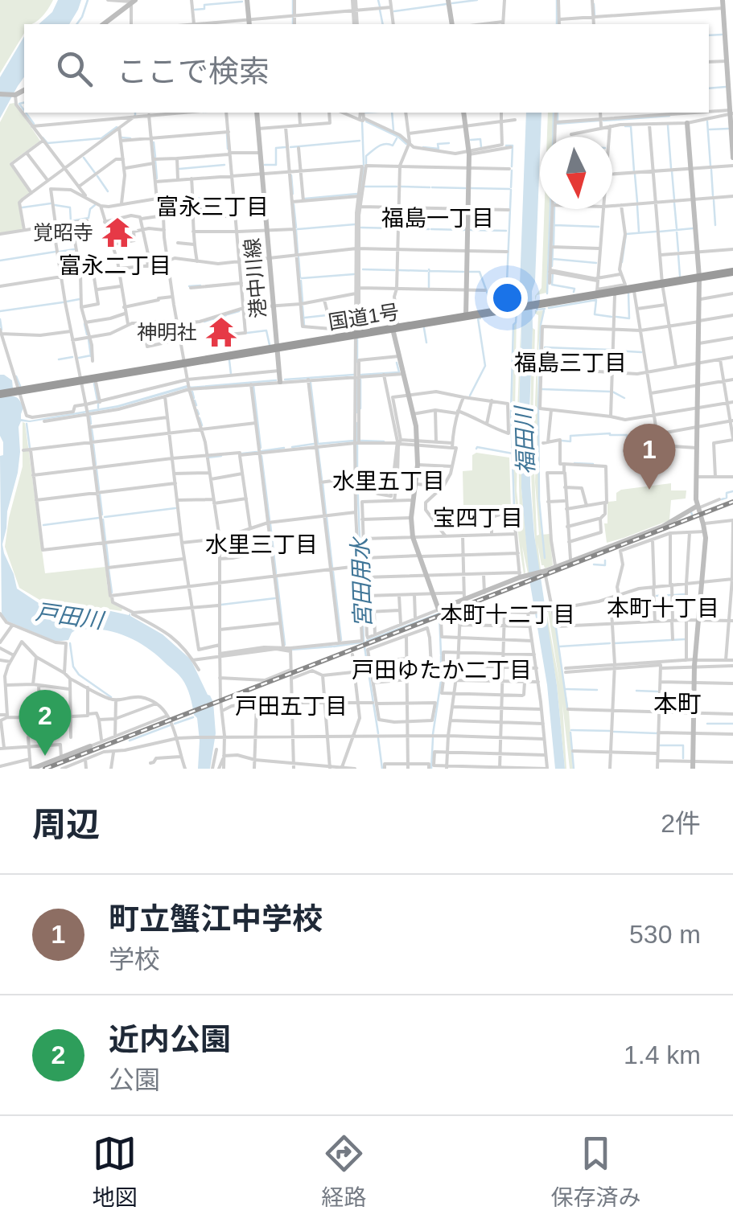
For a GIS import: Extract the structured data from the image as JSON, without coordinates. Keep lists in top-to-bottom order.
{
  "streets": {
    "highway": ["国道1号"],
    "street": ["港中川線"]
  },
  "crossings": [
    ["港中川線", "国道1号"]
  ],
  "districts": [
    "富永三丁目",
    "福島一丁目",
    "富永二丁目",
    "福島三丁目",
    "水里五丁目",
    "宝四丁目",
    "水里三丁目",
    "本町十丁目",
    "本町十二丁目",
    "戸田ゆたか二丁目",
    "本町",
    "戸田五丁目"
  ],
  "water": ["福田川", "宮田用水", "戸田川"],
  "places": {
    "temple": ["覚昭寺", "神明社"]
  },
  "north": "bottom",
  "page": {
    "search": "ここで検索",
    "pins": ["1", "2"],
    "heading": ["周辺", "2件"],
    "list": [
      {
        "mark": "1",
        "name": "町立蟹江中学校",
        "note": "学校",
        "value": "530 m"
      },
      {
        "mark": "2",
        "name": "近内公園",
        "note": "公園",
        "value": "1.4 km"
      }
    ],
    "nav": ["地図", "経路", "保存済み"]
  }
}
